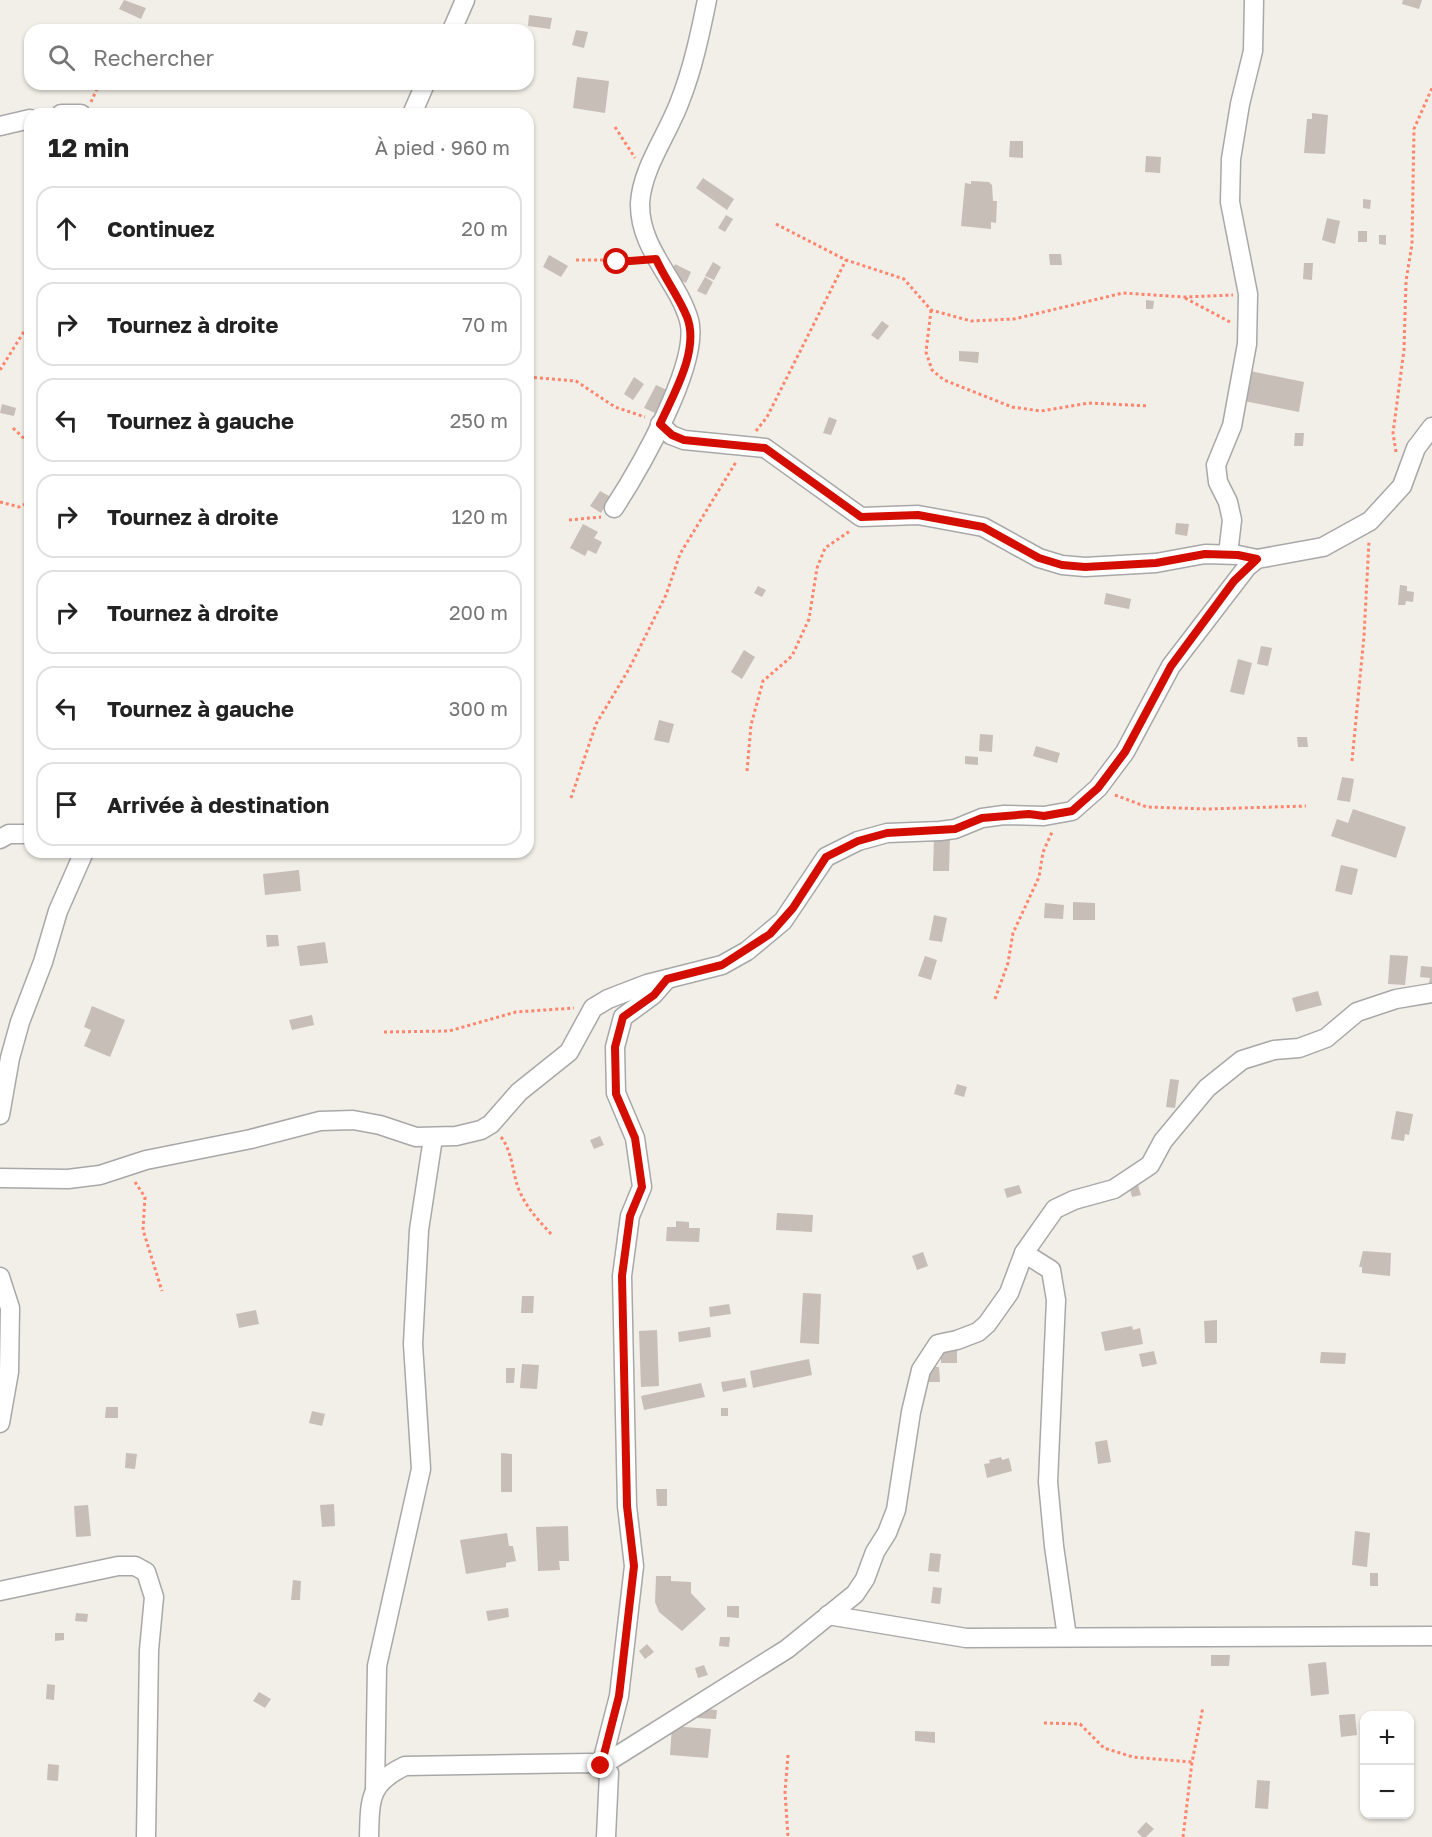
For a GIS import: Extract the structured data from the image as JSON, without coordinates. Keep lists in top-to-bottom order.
{
  "page": {
    "search": "Rechercher",
    "heading": ["12 min", "À pied · 960 m"],
    "list": [
      ["Continuez", "20 m"],
      ["Tournez à droite", "70 m"],
      ["Tournez à gauche", "250 m"],
      ["Tournez à droite", "120 m"],
      ["Tournez à droite", "200 m"],
      ["Tournez à gauche", "300 m"],
      "Arrivée à destination"
    ],
    "map_buttons": ["+", "−"]
  }
}
